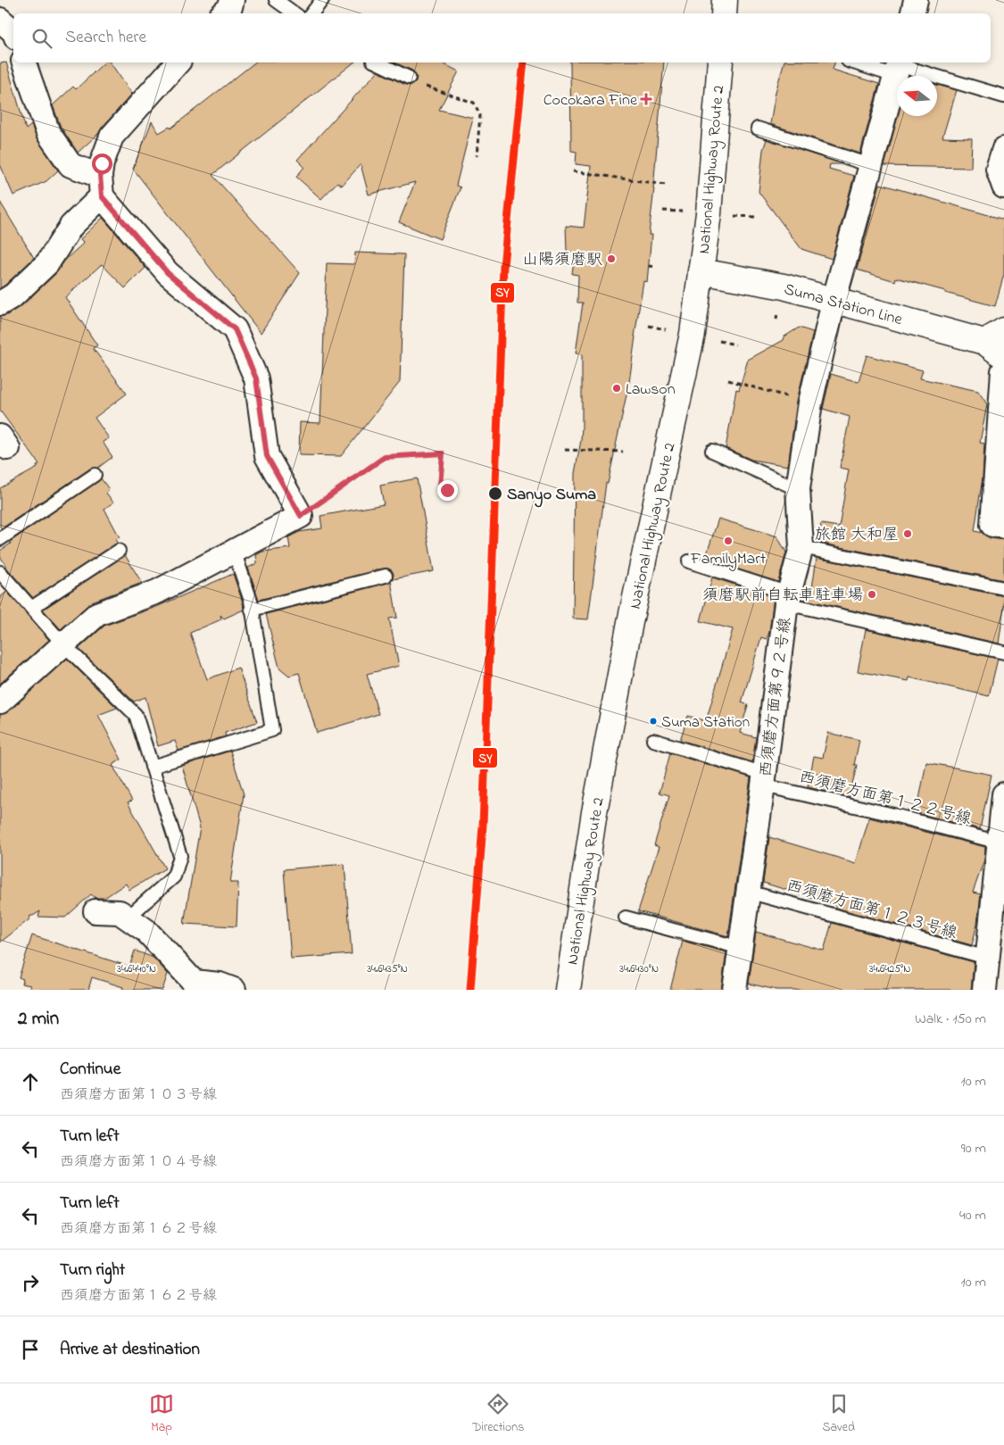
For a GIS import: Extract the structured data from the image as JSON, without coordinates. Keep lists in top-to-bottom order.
{
  "streets": {
    "main road": ["National Highway Route 2", "Suma Station Line"],
    "street": ["西須磨方面第９２号線"],
    "lane": ["西須磨方面第１２２号線", "西須磨方面第１２３号線"]
  },
  "crossings": [
    ["National Highway Route 2", "Suma Station Line"],
    ["Suma Station Line", "西須磨方面第９２号線"],
    ["西須磨方面第９２号線", "西須磨方面第１２２号線"],
    ["西須磨方面第９２号線", "西須磨方面第１２３号線"]
  ],
  "places": {
    "health": ["Cocokara Fine"],
    "other": [
      "山陽須磨駅",
      "Lawson",
      "Sanyo Suma",
      "旅館 大和屋",
      "FamilyMart",
      "須磨駅前自転車駐車場",
      "Suma Station"
    ]
  },
  "lines": ["transit line SY"],
  "north": "left",
  "page": {
    "search": "Search here",
    "heading": ["2 min", "Walk · 150 m"],
    "list": [
      ["Continue", "西須磨方面第１０３号線", "10 m"],
      ["Turn left", "西須磨方面第１０４号線", "90 m"],
      ["Turn left", "西須磨方面第１６２号線", "40 m"],
      ["Turn right", "西須磨方面第１６２号線", "10 m"],
      "Arrive at destination"
    ],
    "nav": ["Map", "Directions", "Saved"]
  },
  "coordinates": [
    "34.6440°N",
    "34.6435°N",
    "34.6430°N",
    "34.6425°N"
  ]
}
